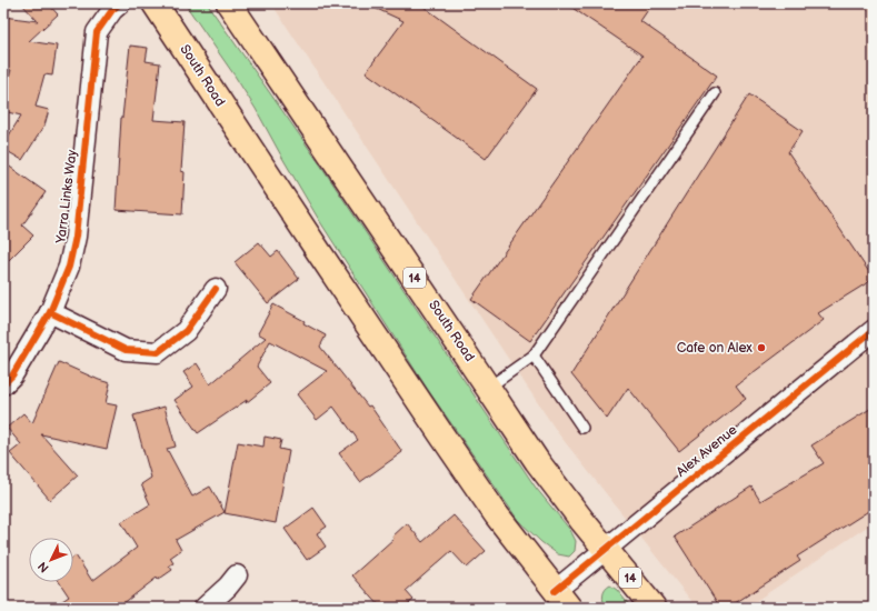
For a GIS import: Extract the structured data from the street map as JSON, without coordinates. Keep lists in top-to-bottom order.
{
  "streets": {
    "highway": ["South Road", "14"],
    "street": ["Yarra Links Way", "Alex Avenue"]
  },
  "crossings": [
    ["South Road", "Alex Avenue"]
  ],
  "places": ["Cafe on Alex"],
  "north": "bottom left"
}
